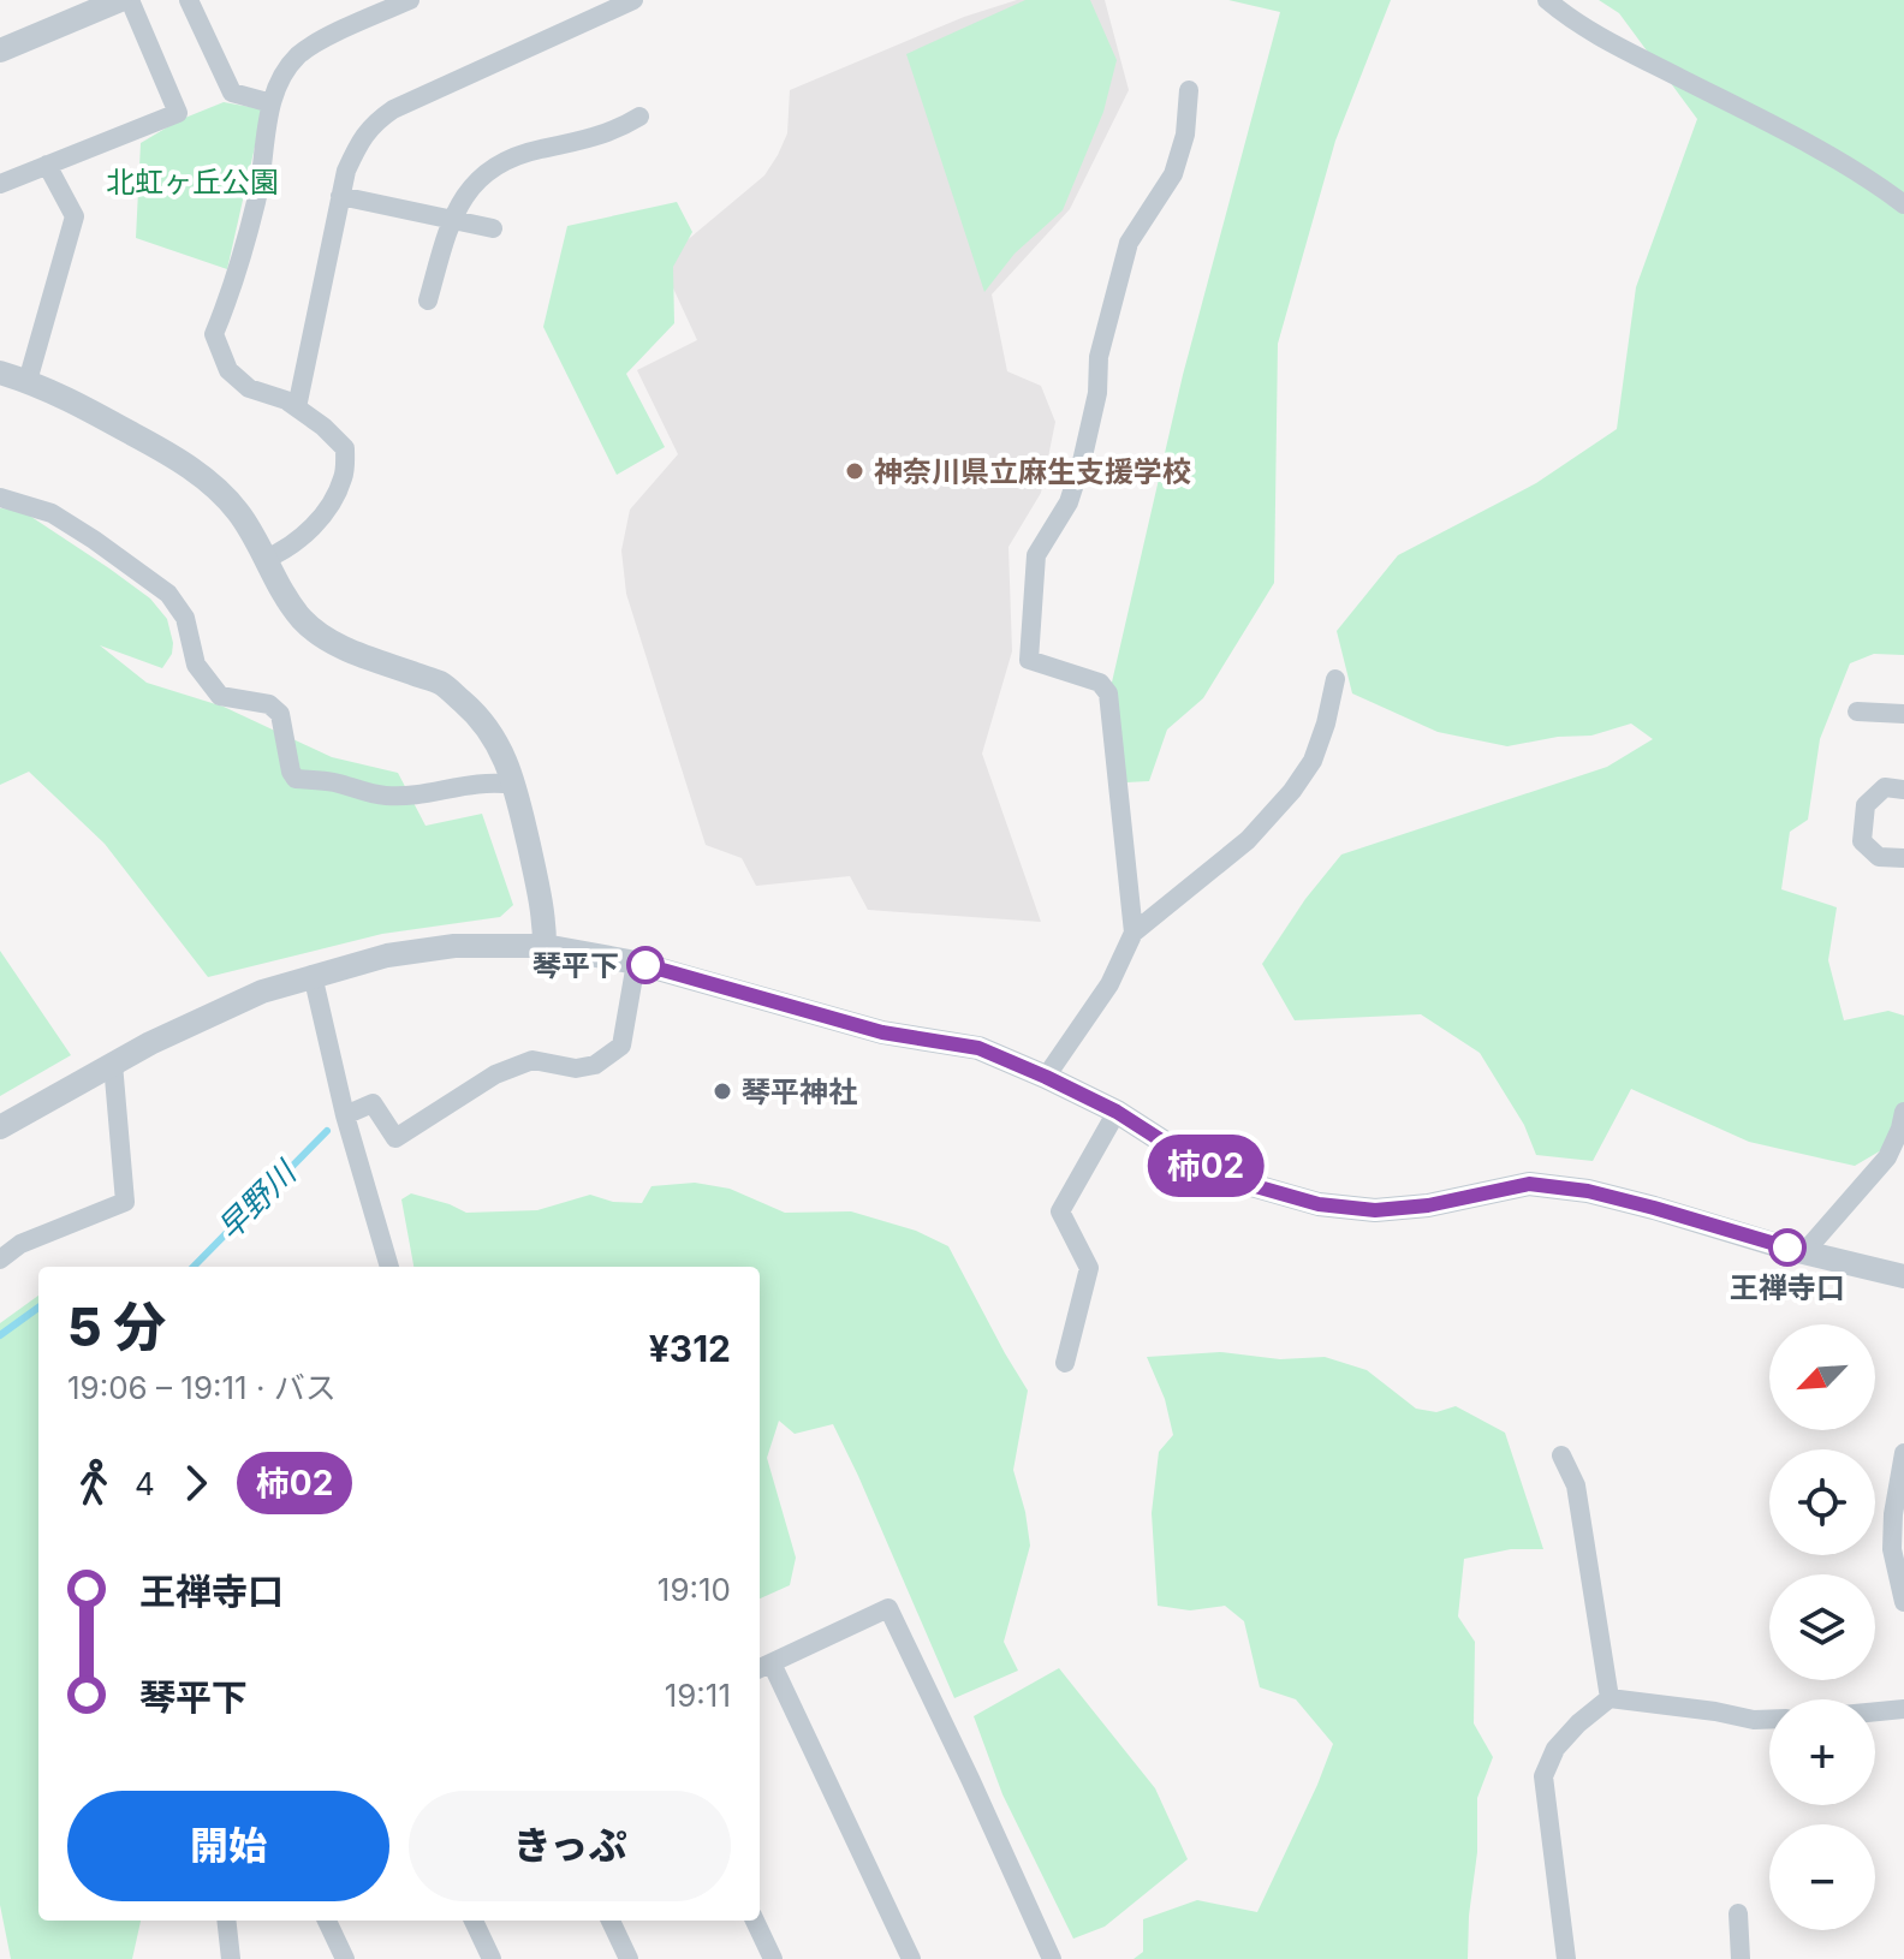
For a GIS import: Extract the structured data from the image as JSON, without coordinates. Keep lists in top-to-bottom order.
{
  "water": ["早野川"],
  "parks": ["北虹ヶ丘公園"],
  "places": [
    "神奈川県立麻生支援学校",
    "琴平下",
    "琴平神社",
    "王禅寺口"
  ],
  "lines": ["bus line 柿02"],
  "north": "bottom left",
  "page": {
    "on_map": "柿02",
    "heading": ["5 分", "19:06 – 19:11 · バス", "¥312"],
    "map_buttons": ["+", "−"],
    "legs": ["4", "柿02"],
    "list": [
      {
        "name": "王禅寺口",
        "value": "19:10"
      },
      {
        "name": "琴平下",
        "value": "19:11"
      }
    ],
    "buttons": ["開始", "きっぷ"]
  }
}
